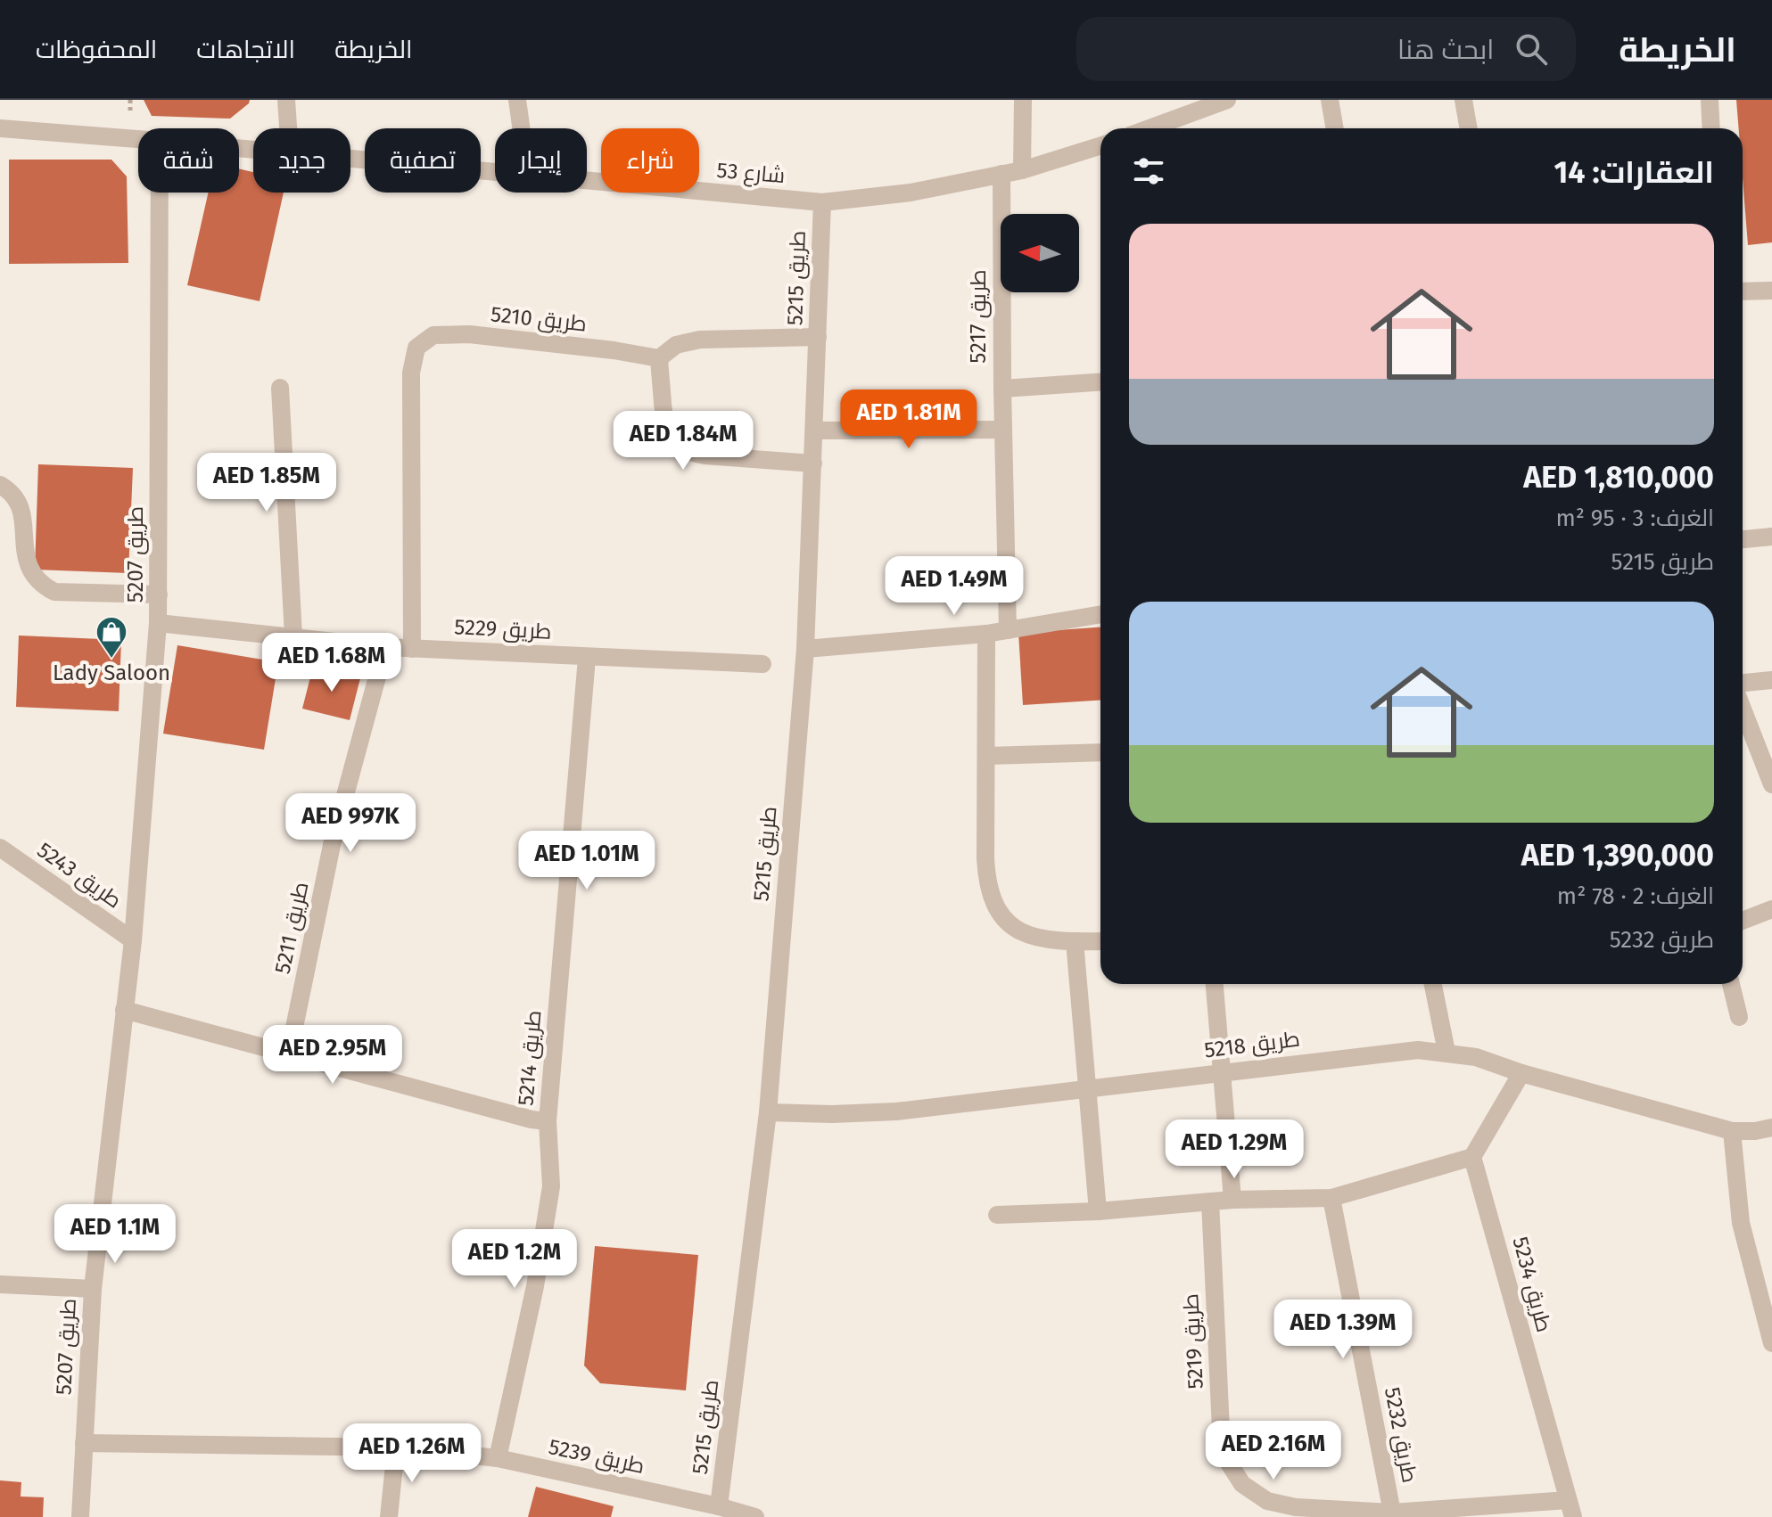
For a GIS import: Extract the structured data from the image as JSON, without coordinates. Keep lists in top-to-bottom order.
{
  "streets": {
    "street": [
      "شارع 53",
      "طريق 5215",
      "طريق 5217",
      "طريق 5210",
      "طريق 5207",
      "طريق 5229",
      "طريق 5243",
      "طريق 5211",
      "طريق 5218",
      "طريق 5214",
      "طريق 5234",
      "طريق 5219",
      "طريق 5232",
      "طريق 5239"
    ]
  },
  "crossings": [
    ["شارع 53", "طريق 5215"],
    ["شارع 53", "طريق 5217"],
    ["طريق 5215", "طريق 5218"],
    ["طريق 5215", "طريق 5239"],
    ["طريق 5210", "طريق 5229"],
    ["طريق 5207", "طريق 5229"],
    ["طريق 5207", "طريق 5243"],
    ["طريق 5207", "طريق 5239"],
    ["طريق 5229", "طريق 5211"],
    ["طريق 5229", "طريق 5214"],
    ["طريق 5214", "طريق 5239"],
    ["طريق 5234", "طريق 5219"],
    ["طريق 5219", "طريق 5232"]
  ],
  "places": {
    "shop": ["Lady Saloon"]
  },
  "north": "left",
  "page": {
    "header": "الخريطة",
    "search": "ابحث هنا",
    "nav": ["الخريطة", "الاتجاهات", "المحفوظات"],
    "chip": [
      "شراء",
      "إيجار",
      "تصفية",
      "جديد",
      "شقة"
    ],
    "heading": "العقارات: 14",
    "list": [
      {
        "name": "AED 1,810,000",
        "note": "الغرف: 3 · 95 m² · طريق 5215"
      },
      {
        "name": "AED 1,390,000",
        "note": "الغرف: 2 · 78 m² · طريق 5232"
      }
    ],
    "price": [
      "AED 1.81M",
      "AED 1.84M",
      "AED 1.85M",
      "AED 1.49M",
      "AED 1.68M",
      "AED 997K",
      "AED 1.01M",
      "AED 2.95M",
      "AED 1.29M",
      "AED 1.1M",
      "AED 1.2M",
      "AED 1.39M",
      "AED 2.16M",
      "AED 1.26M"
    ]
  }
}
